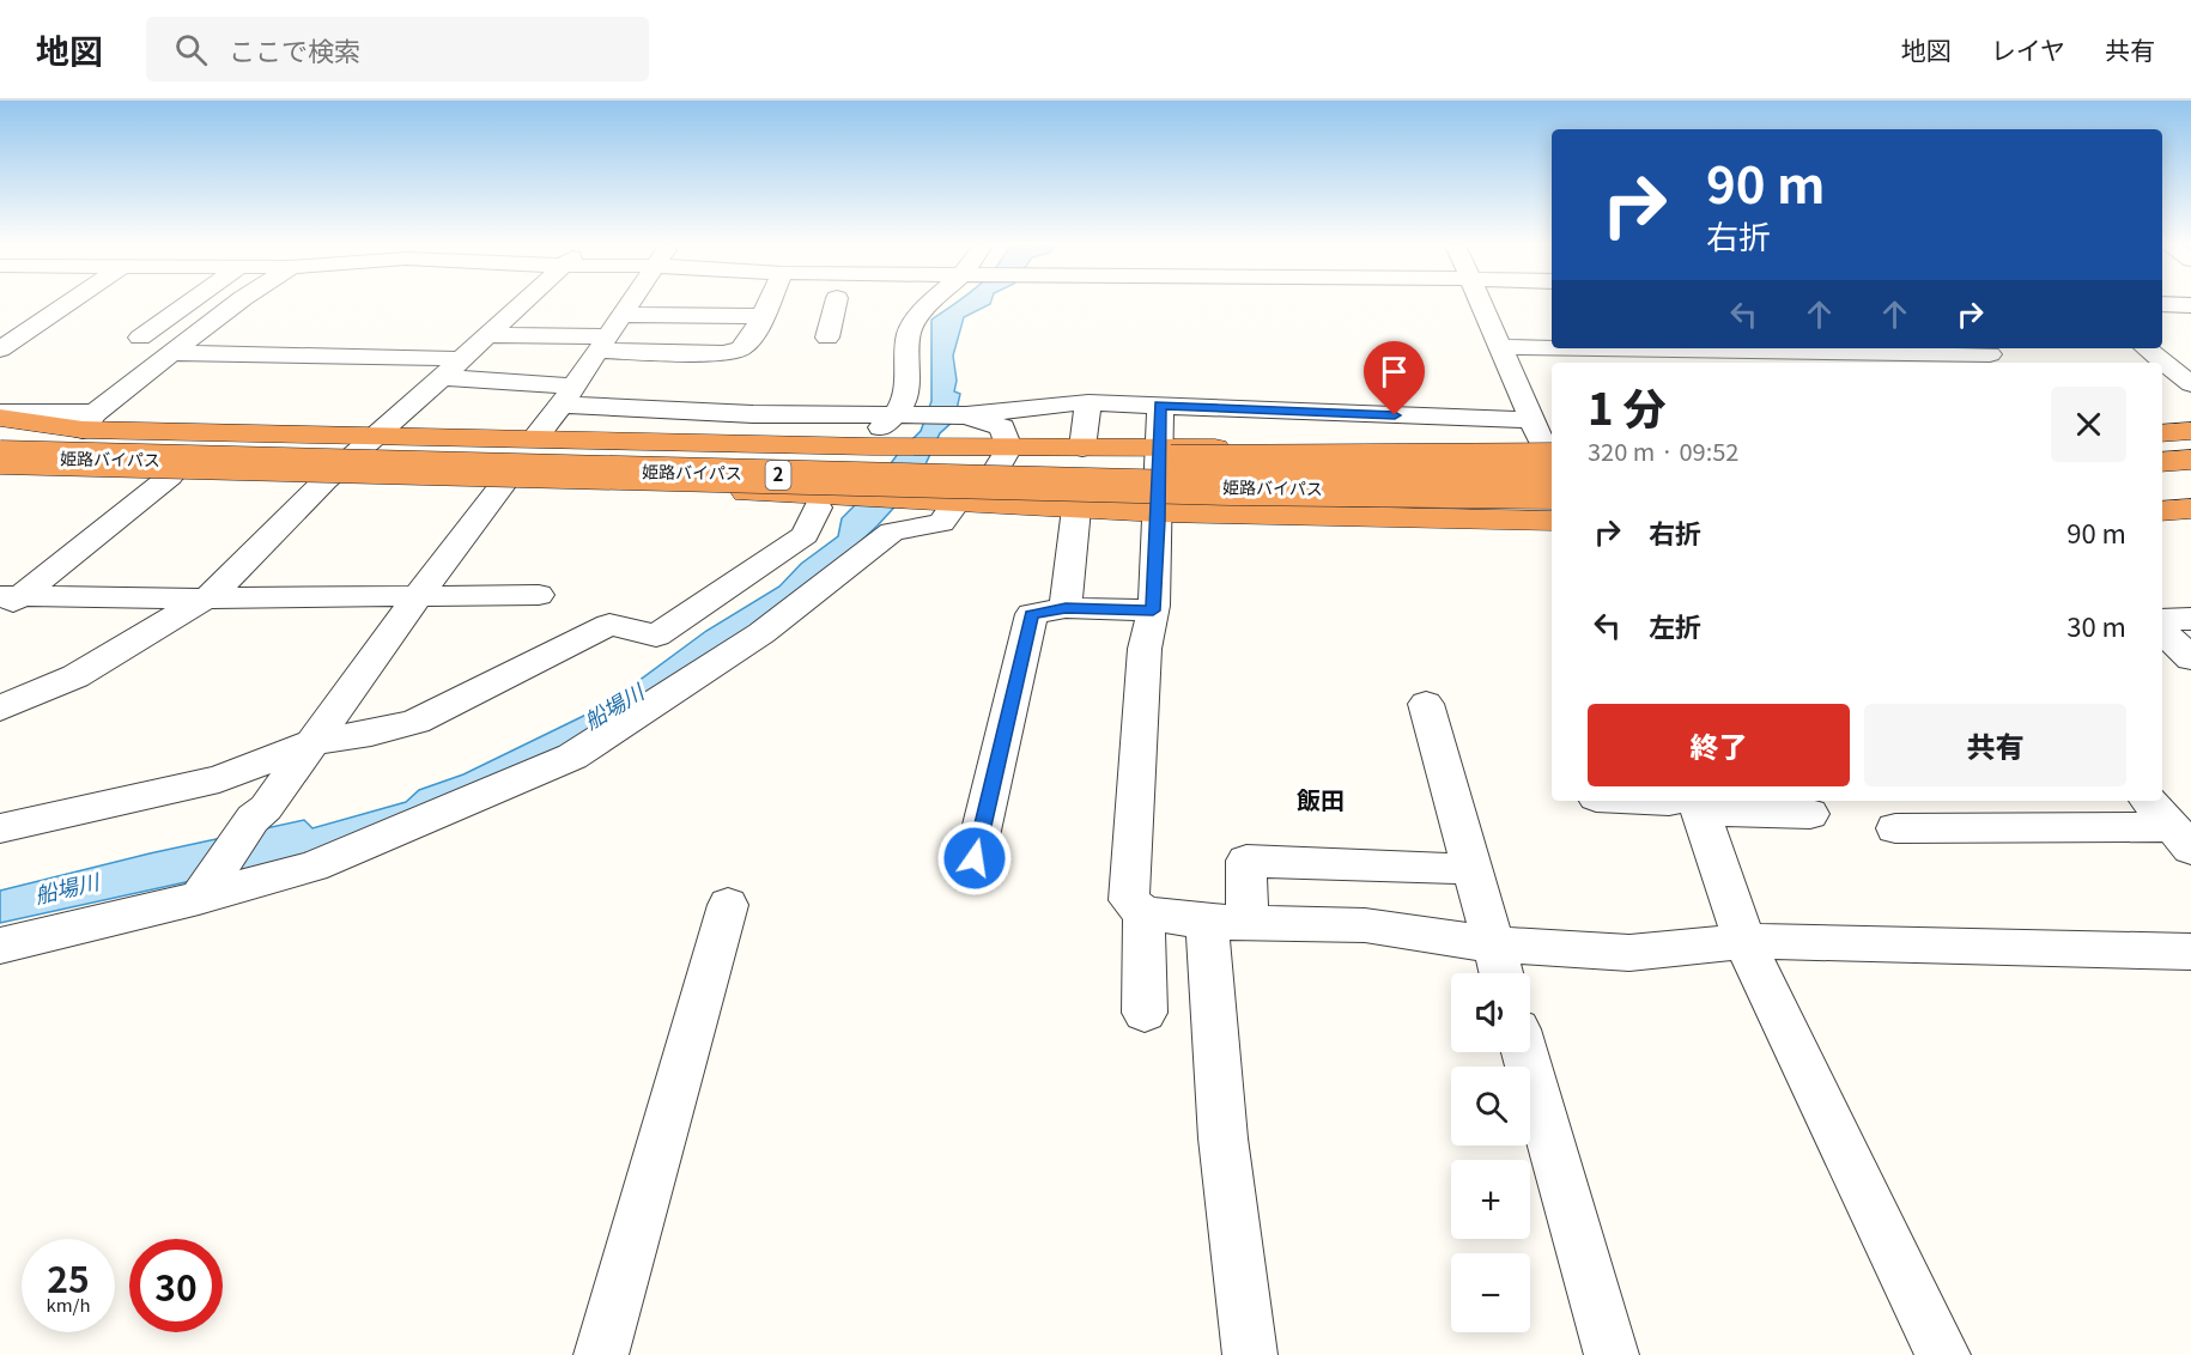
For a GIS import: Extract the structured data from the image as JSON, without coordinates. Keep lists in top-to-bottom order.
{
  "streets": {
    "highway": ["姫路バイパス", "2"]
  },
  "districts": ["飯田"],
  "water": ["船場川"],
  "page": {
    "header": "地図",
    "search": "ここで検索",
    "nav": ["地図", "レイヤ", "共有"],
    "turn": ["90 m", "右折"],
    "heading": ["1 分", "320 m · 09:52"],
    "list": [
      {
        "name": "右折",
        "value": "90 m"
      },
      {
        "name": "左折",
        "value": "30 m"
      }
    ],
    "buttons": ["終了", "共有"],
    "map_buttons": ["+", "−"],
    "speed": "25 km/h",
    "limit": "30"
  }
}
